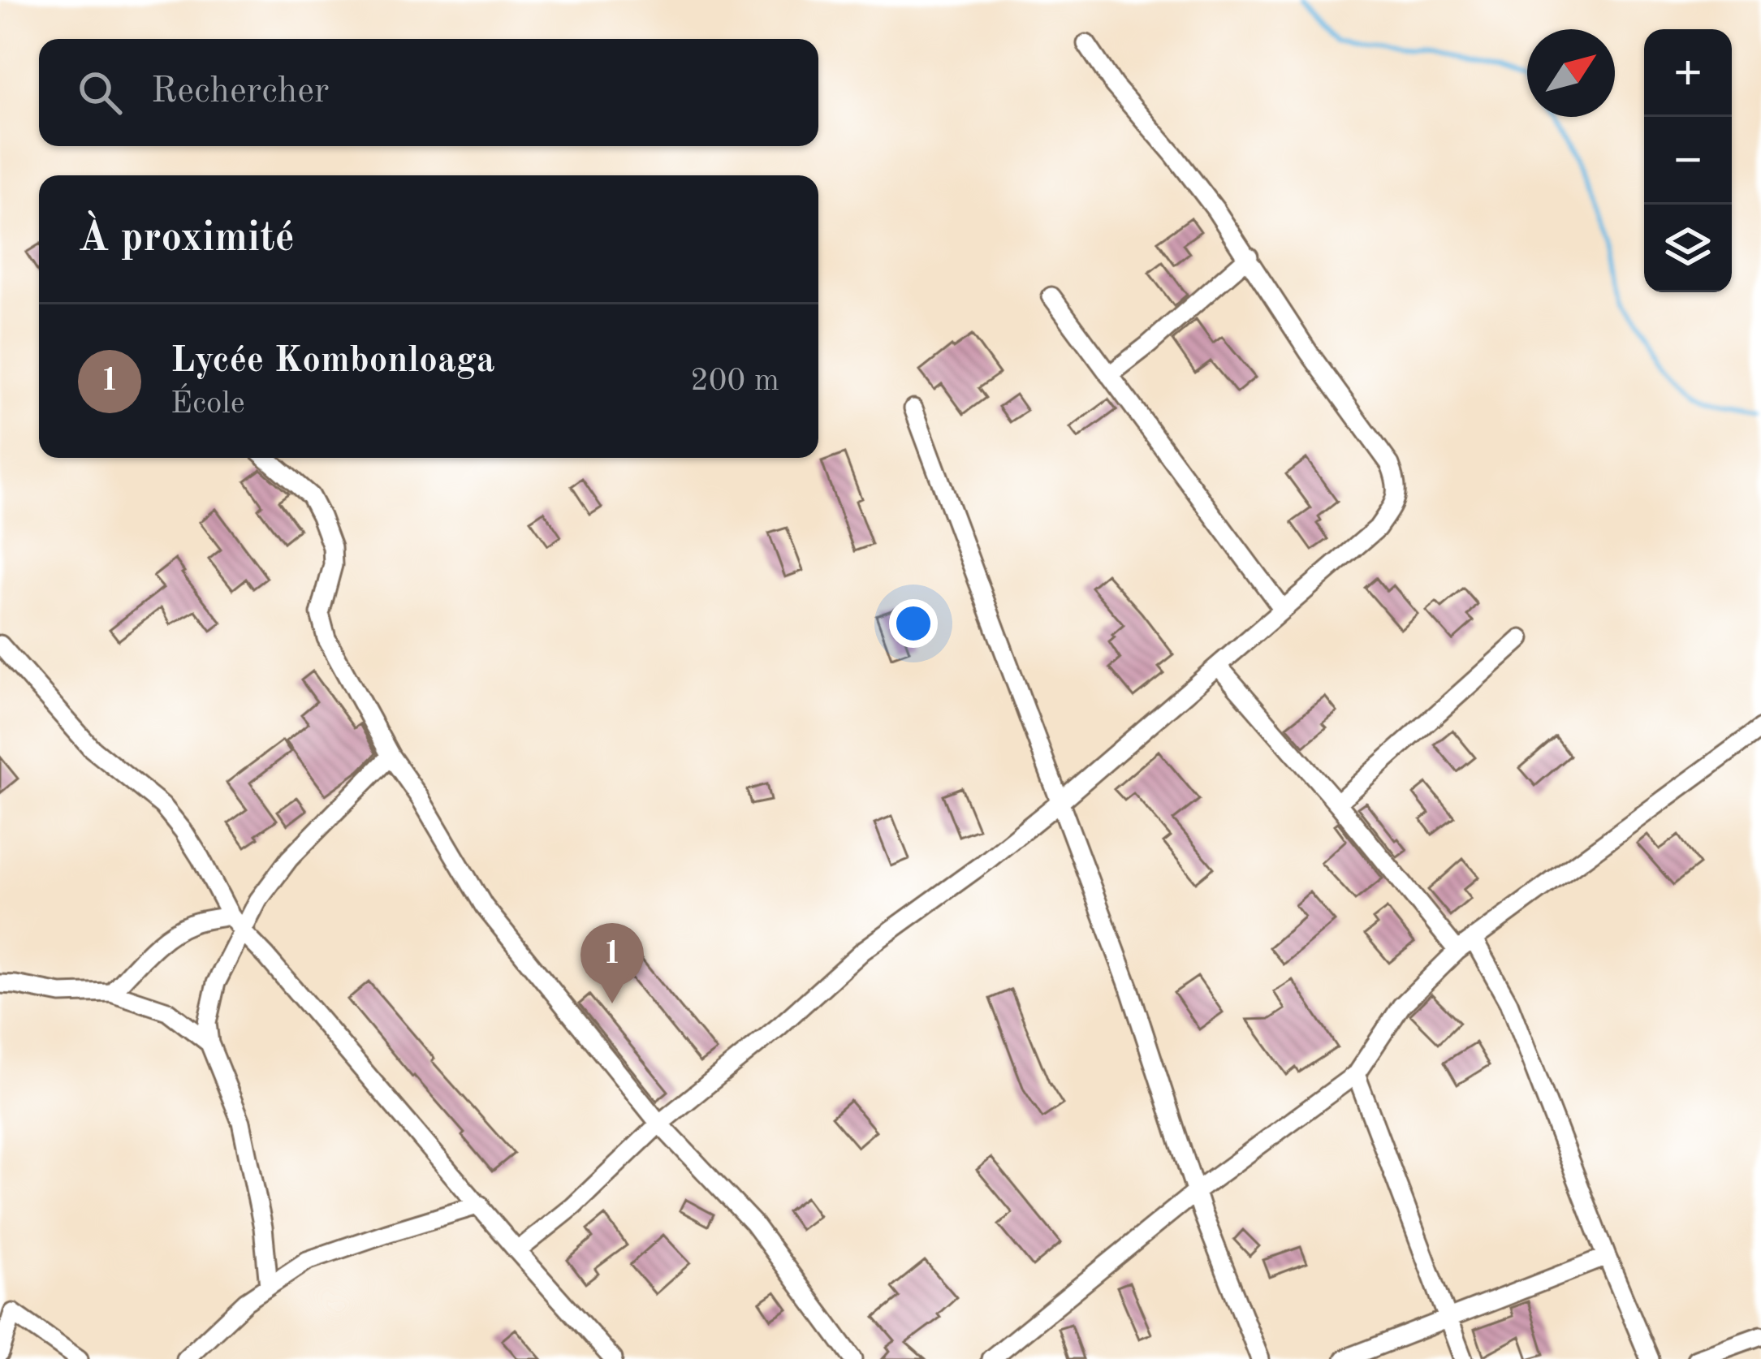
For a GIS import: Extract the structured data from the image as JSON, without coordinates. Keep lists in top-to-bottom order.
{
  "north": "top right",
  "page": {
    "map_buttons": ["+", "−"],
    "search": "Rechercher",
    "heading": "À proximité",
    "list": [
      {
        "mark": "1",
        "name": "Lycée Kombonloaga",
        "note": "École",
        "value": "200 m"
      }
    ],
    "pins": "1"
  }
}
